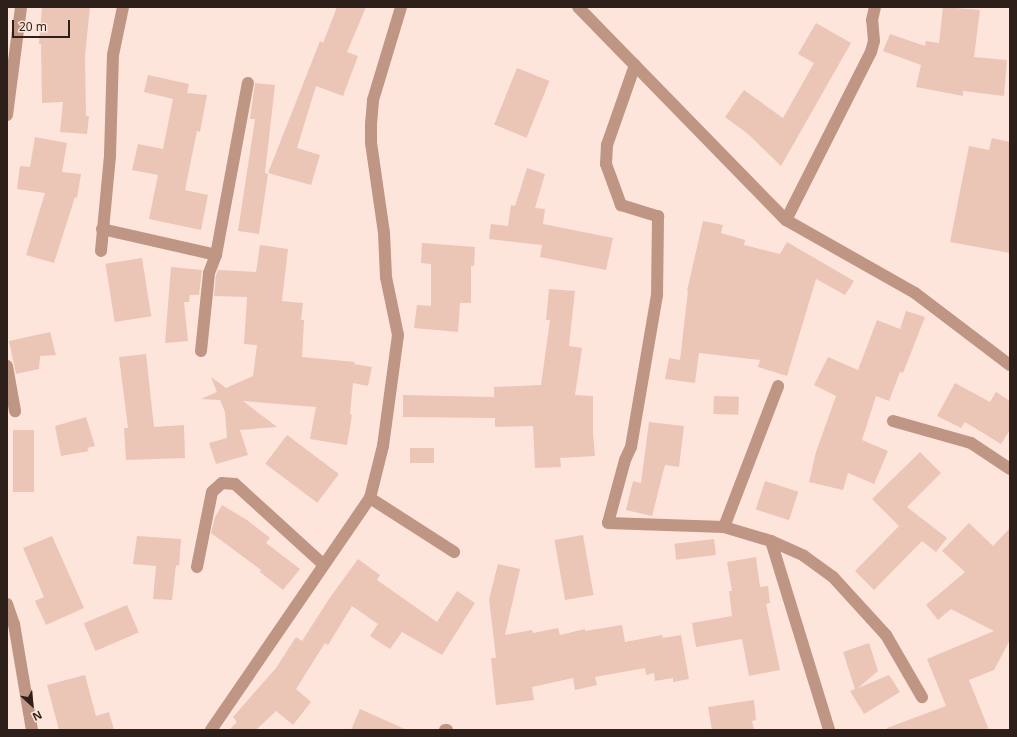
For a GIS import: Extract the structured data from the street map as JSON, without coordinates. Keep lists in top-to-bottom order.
{
  "scale_bar": "20 m",
  "north": "bottom right"
}
